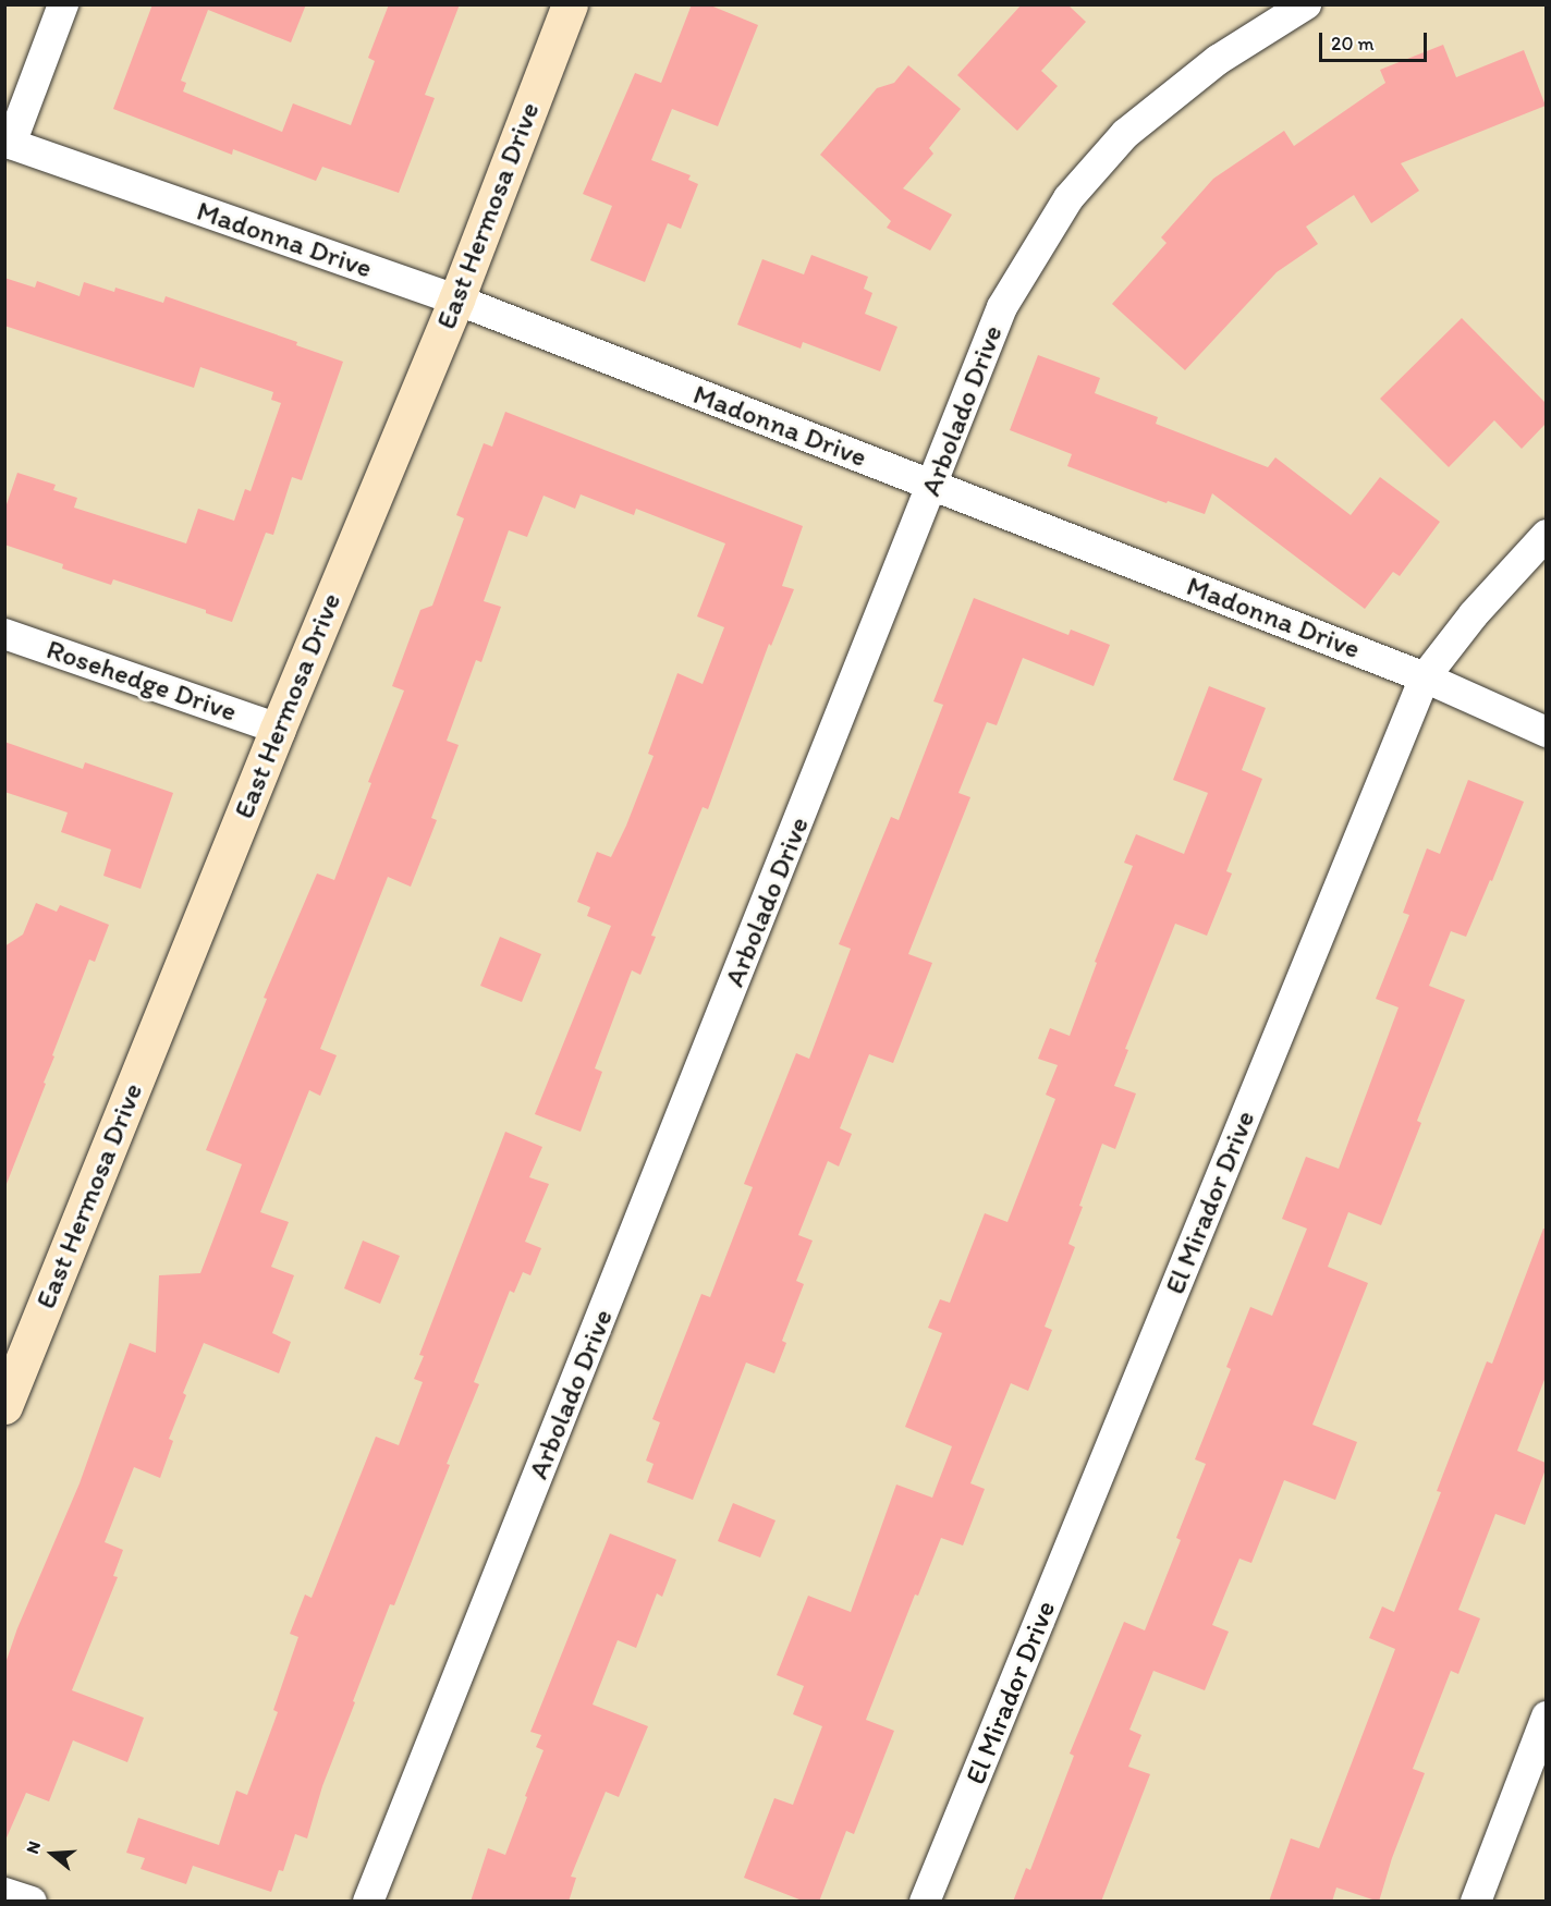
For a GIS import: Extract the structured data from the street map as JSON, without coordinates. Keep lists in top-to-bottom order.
{
  "streets": {
    "street": [
      "East Hermosa Drive",
      "Madonna Drive",
      "Arbolado Drive",
      "Rosehedge Drive",
      "El Mirador Drive"
    ]
  },
  "crossings": [
    ["East Hermosa Drive", "Madonna Drive"],
    ["East Hermosa Drive", "Rosehedge Drive"],
    ["Madonna Drive", "Arbolado Drive"],
    ["Madonna Drive", "El Mirador Drive"]
  ],
  "scale_bar": "20 m",
  "north": "left"
}
